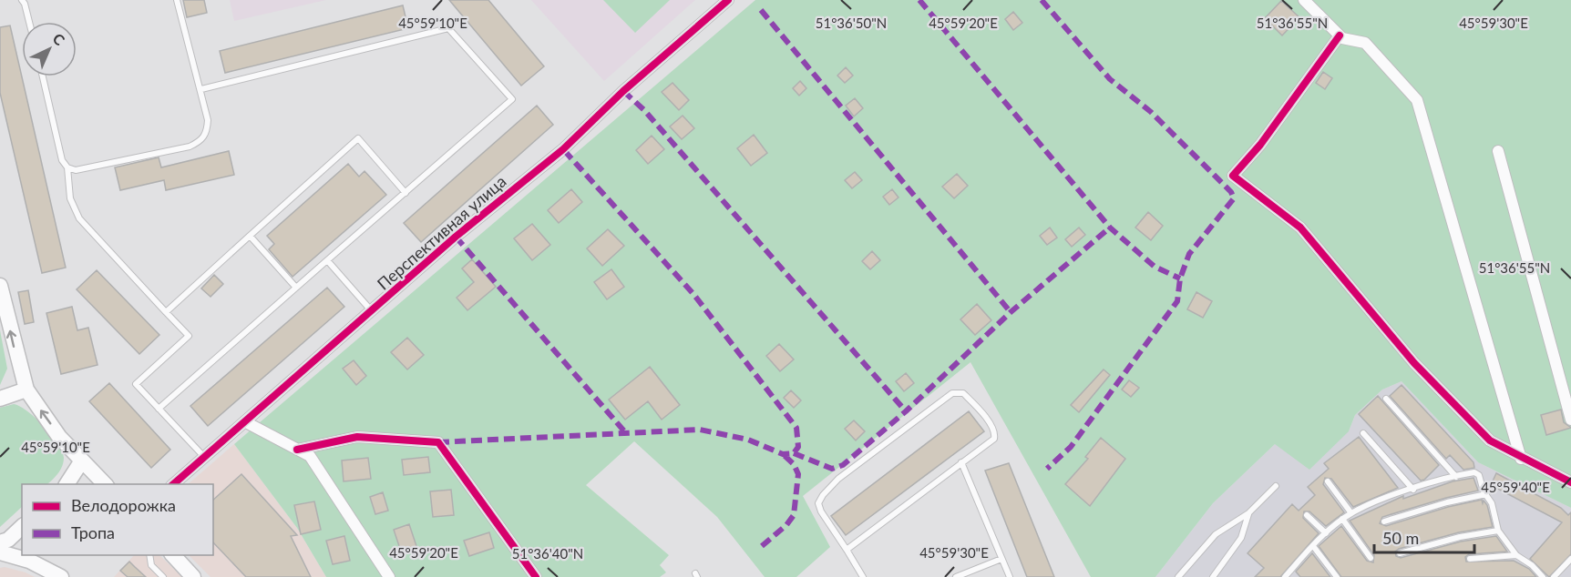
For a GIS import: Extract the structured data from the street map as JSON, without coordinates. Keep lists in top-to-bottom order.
{
  "streets": {
    "street": ["Перспективная улица"]
  },
  "legend": ["Велодорожка", "Тропа"],
  "scale_bar": "50 m",
  "north": "top right",
  "coordinates": [
    "51°36'50\"N",
    "51°36'55\"N",
    "45°59'10\"E",
    "45°59'20\"E",
    "45°59'30\"E",
    "45°59'40\"E",
    "51°36'40\"N"
  ]
}
